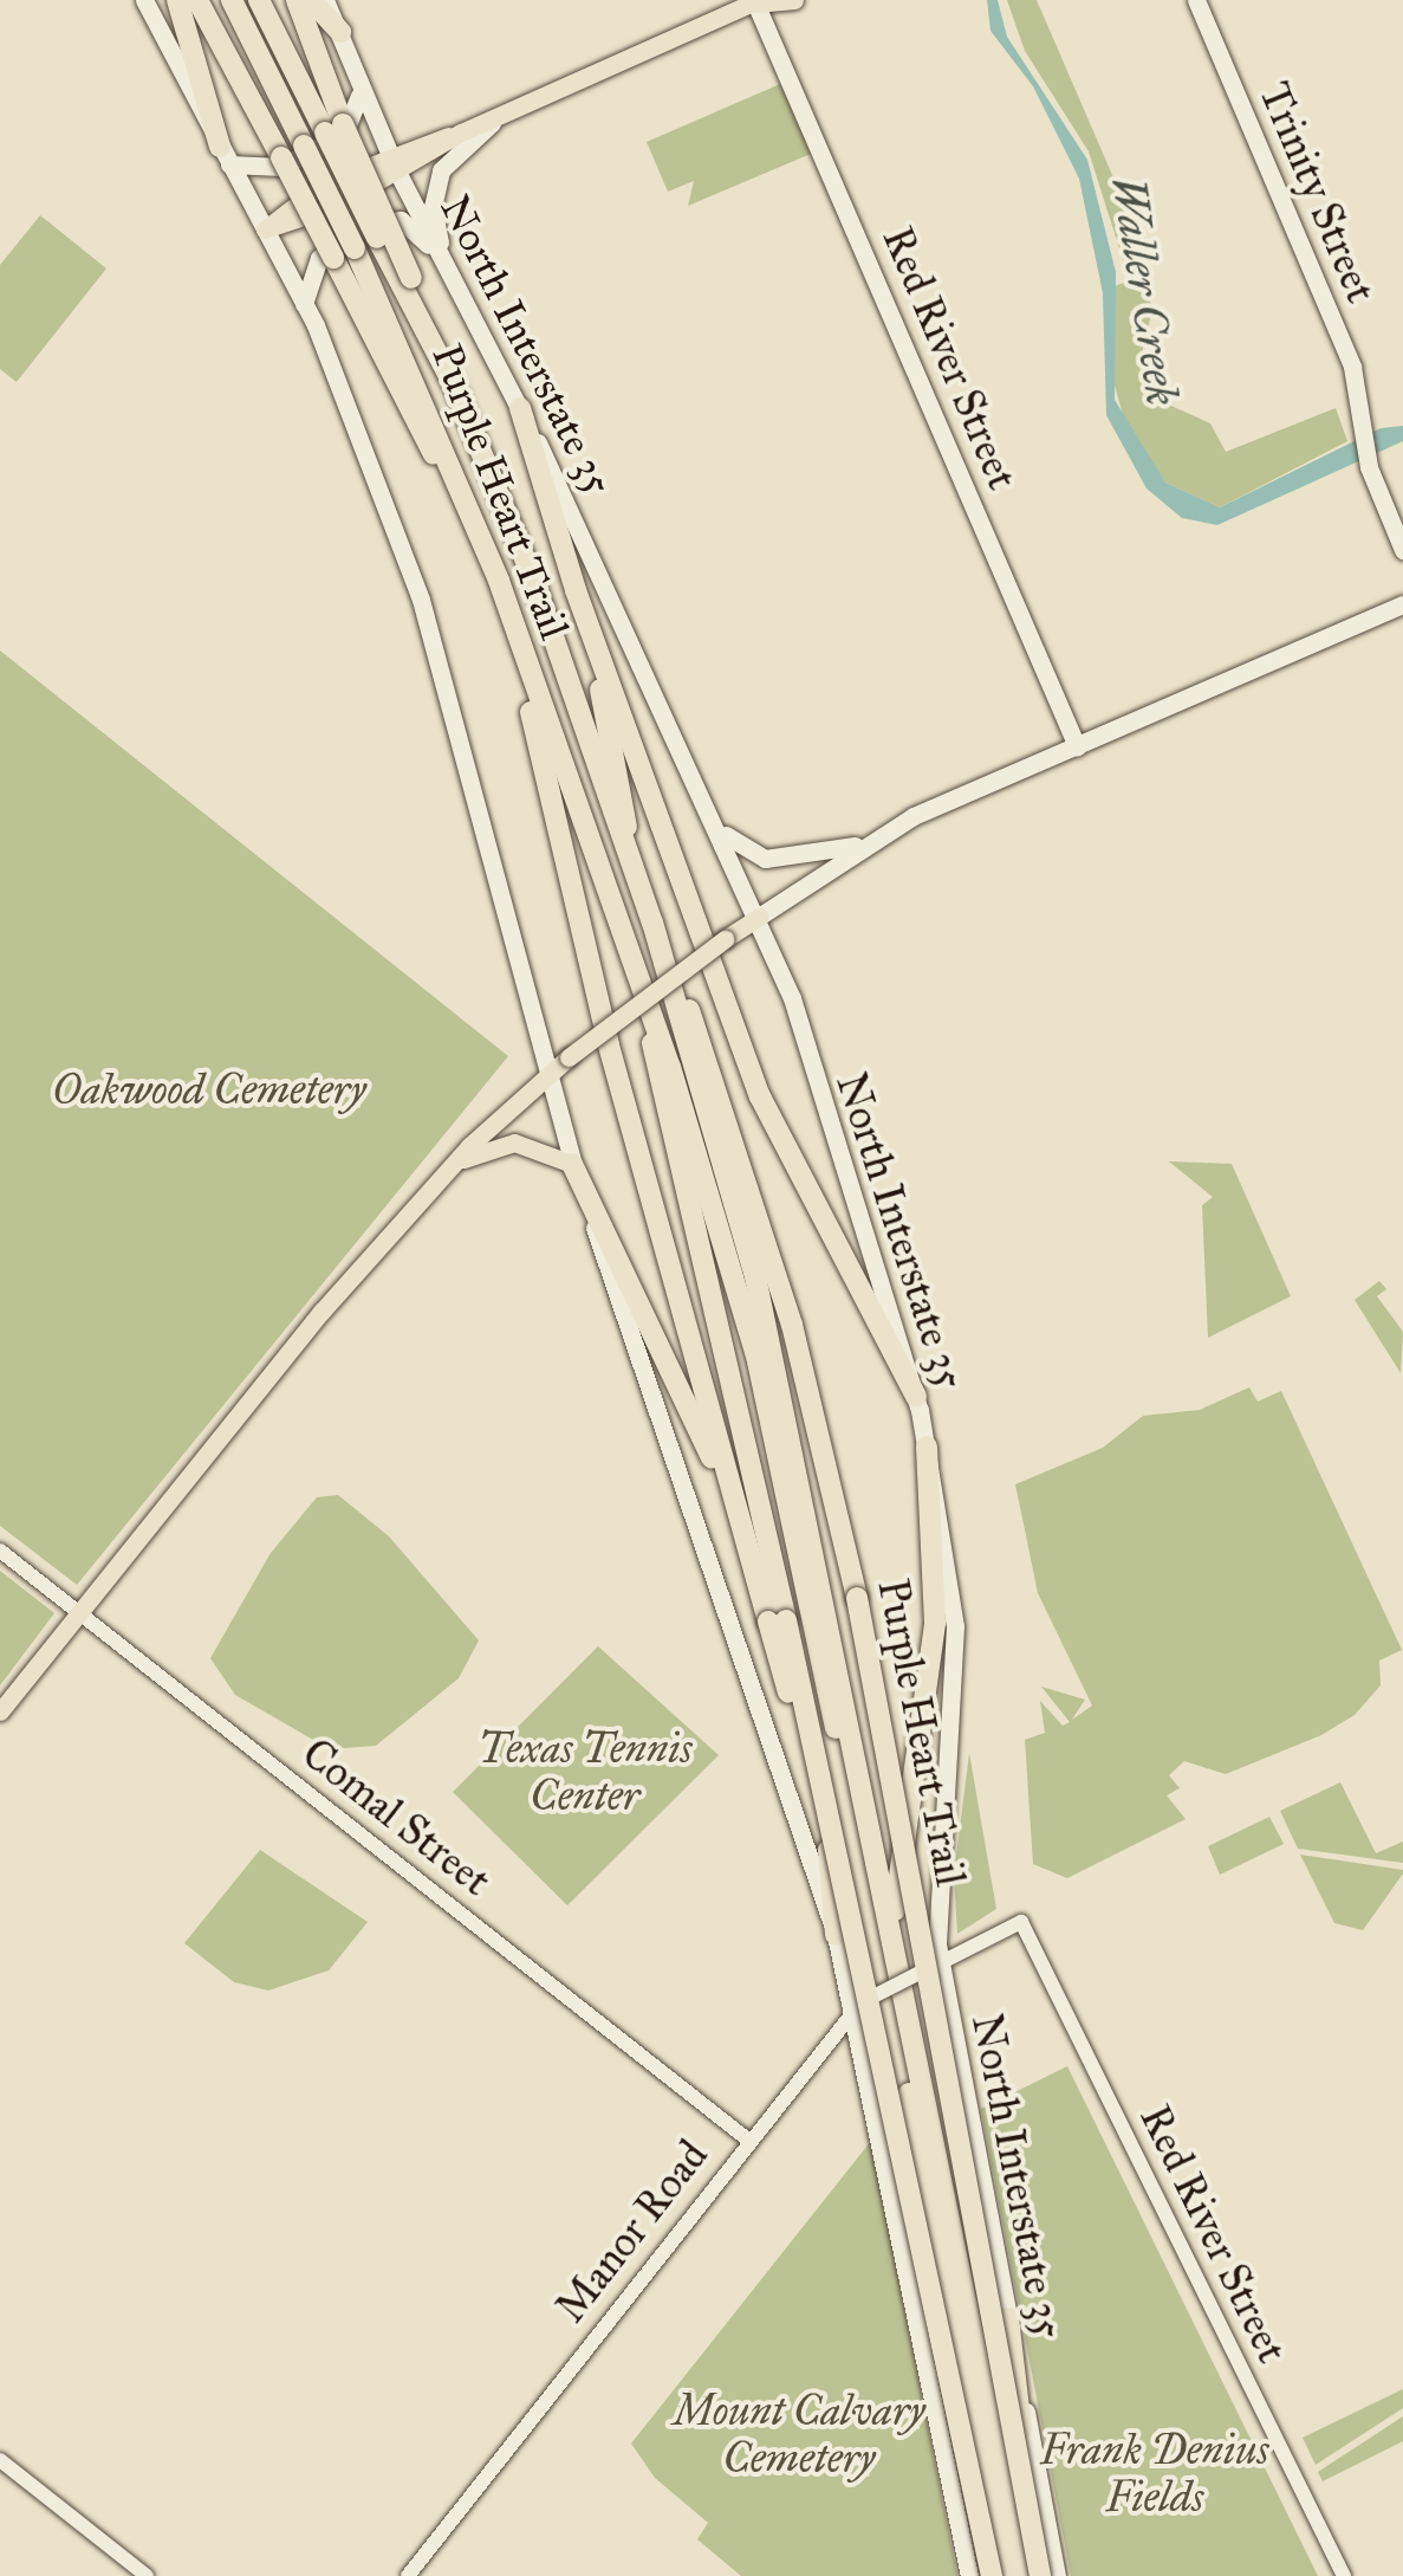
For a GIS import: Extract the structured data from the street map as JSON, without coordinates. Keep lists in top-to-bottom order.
{
  "streets": {
    "highway": ["Purple Heart Trail"],
    "main road": ["Trinity Street", "North Interstate 35", "Red River Street"],
    "street": ["Comal Street", "Manor Road"]
  },
  "crossings": [
    ["North Interstate 35", "Manor Road"],
    ["Red River Street", "Manor Road"],
    ["Comal Street", "Manor Road"]
  ],
  "water": ["Waller Creek"],
  "parks": [
    "Oakwood Cemetery",
    "Texas Tennis Center",
    "Mount Calvary Cemetery",
    "Frank Denius Fields"
  ]
}
